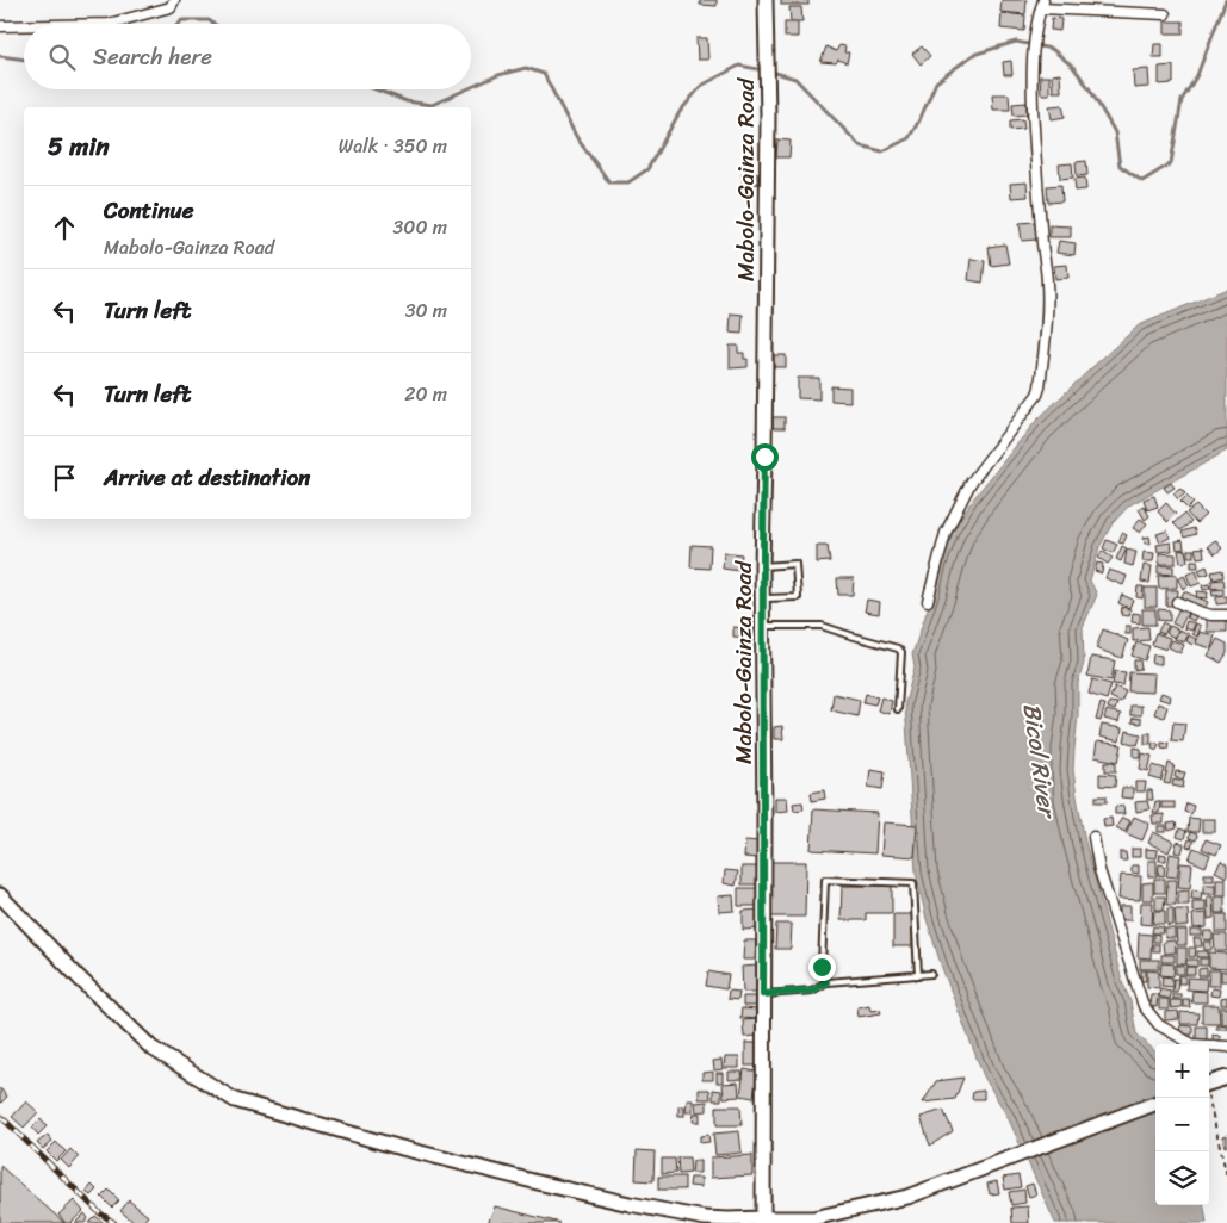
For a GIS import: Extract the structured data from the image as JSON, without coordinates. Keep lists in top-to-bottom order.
{
  "streets": {
    "main road": ["Mabolo-Gainza Road"]
  },
  "water": ["Bicol River"],
  "page": {
    "search": "Search here",
    "heading": ["5 min", "Walk · 350 m"],
    "list": [
      ["Continue", "Mabolo-Gainza Road", "300 m"],
      ["Turn left", "30 m"],
      ["Turn left", "20 m"],
      "Arrive at destination"
    ],
    "map_buttons": ["+", "−"]
  }
}
